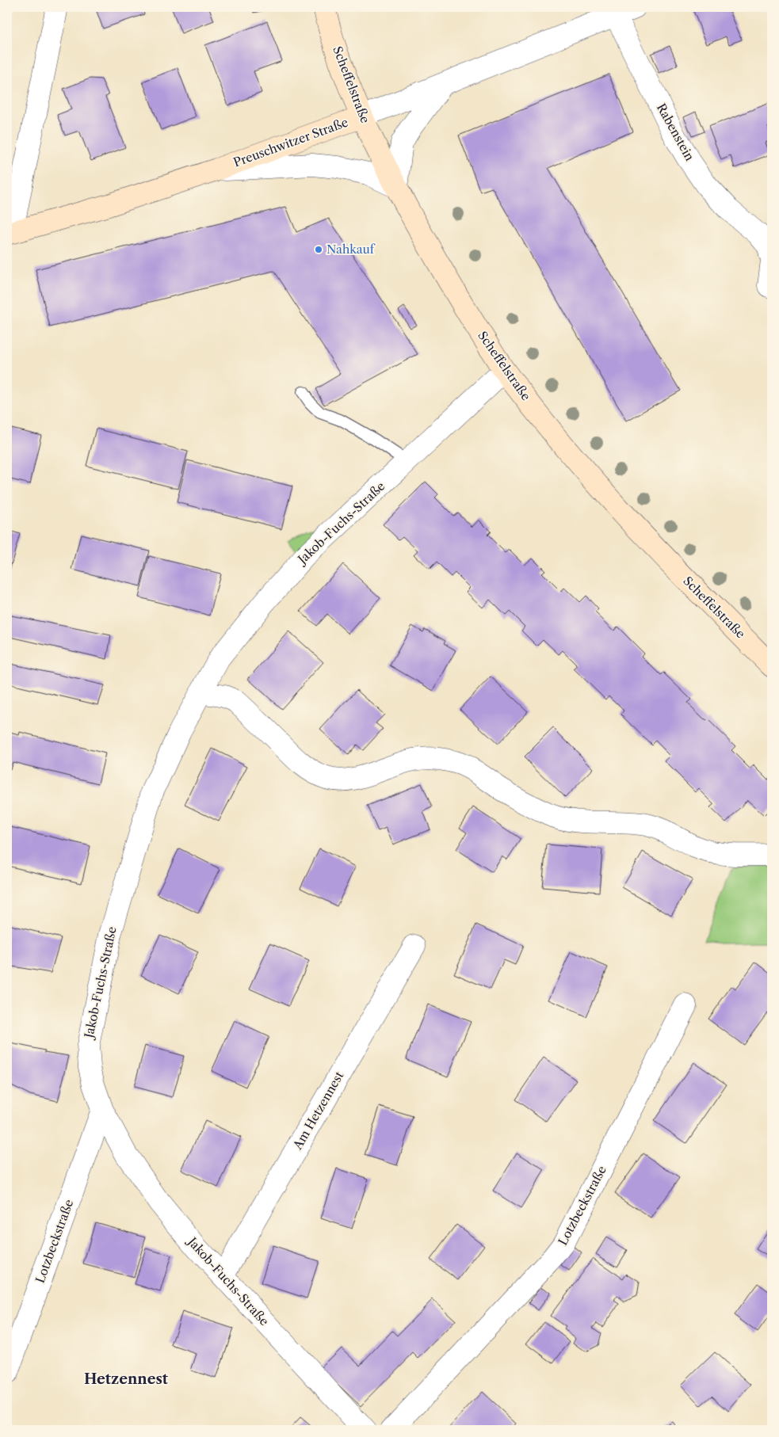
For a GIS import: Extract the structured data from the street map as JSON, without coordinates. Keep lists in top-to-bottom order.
{
  "streets": {
    "main road": ["Scheffelstraße", "Preuschwitzer Straße"],
    "street": [
      "Rabenstein",
      "Jakob-Fuchs-Straße",
      "Am Hetzennest",
      "Lotzbeckstraße"
    ]
  },
  "crossings": [
    ["Scheffelstraße", "Preuschwitzer Straße"],
    ["Scheffelstraße", "Jakob-Fuchs-Straße"],
    ["Rabenstein", "Preuschwitzer Straße"],
    ["Jakob-Fuchs-Straße", "Am Hetzennest"],
    ["Jakob-Fuchs-Straße", "Lotzbeckstraße"]
  ],
  "districts": ["Hetzennest"],
  "places": ["Nahkauf"]
}
